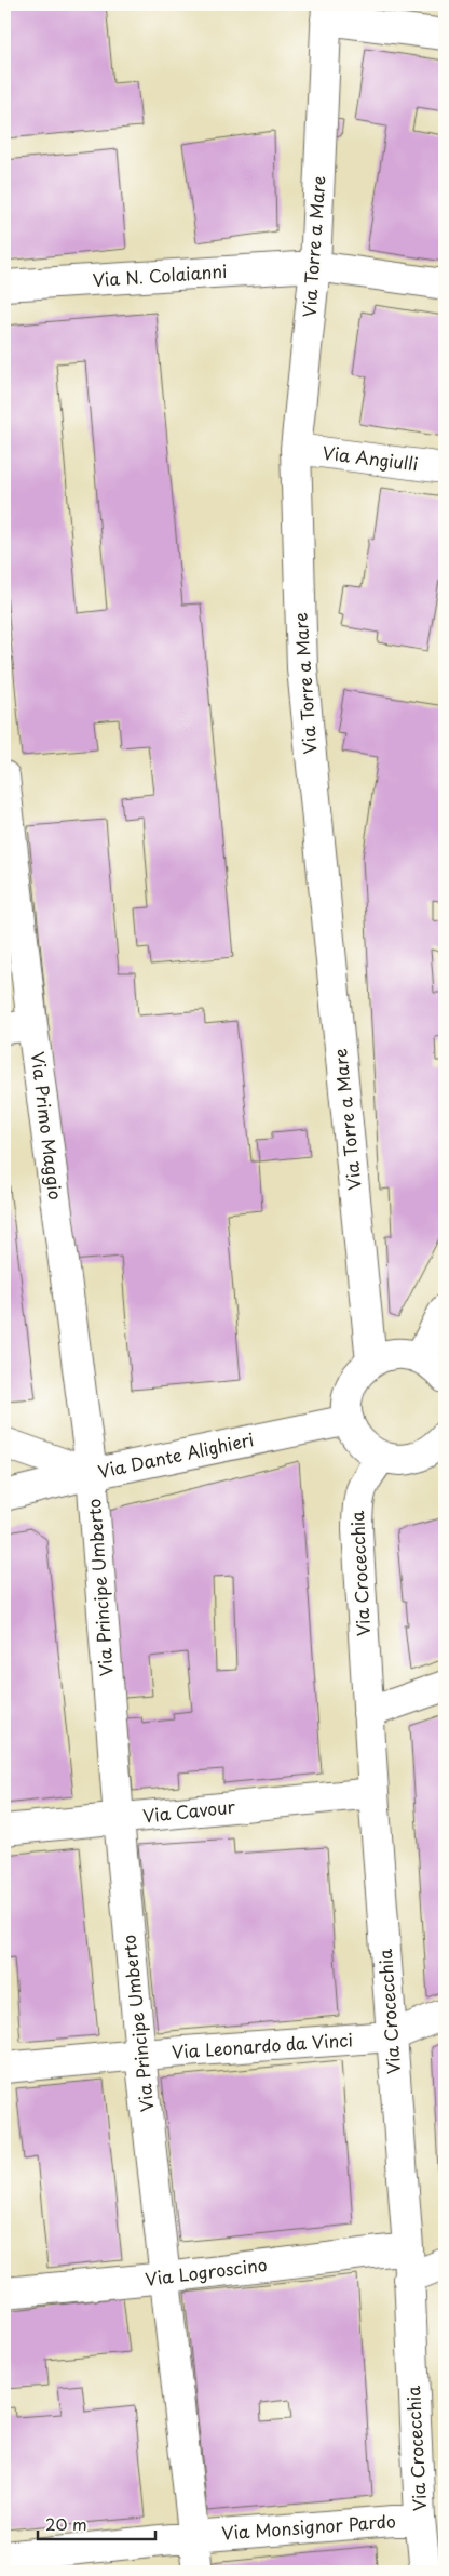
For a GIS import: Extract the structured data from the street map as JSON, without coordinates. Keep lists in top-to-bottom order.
{
  "streets": {
    "street": [
      "Via Torre a Mare",
      "Via N. Colaianni",
      "Via Angiulli",
      "Via Primo Maggio",
      "Via Dante Alighieri",
      "Via Crocecchia",
      "Via Principe Umberto",
      "Via Cavour",
      "Via Leonardo da Vinci",
      "Via Logroscino",
      "Via Monsignor Pardo"
    ]
  },
  "crossings": [
    ["Via Torre a Mare", "Via N. Colaianni"],
    ["Via Torre a Mare", "Via Angiulli"],
    ["Via Primo Maggio", "Via Dante Alighieri"],
    ["Via Primo Maggio", "Via Principe Umberto"],
    ["Via Dante Alighieri", "Via Principe Umberto"],
    ["Via Crocecchia", "Via Cavour"],
    ["Via Crocecchia", "Via Leonardo da Vinci"],
    ["Via Crocecchia", "Via Logroscino"],
    ["Via Crocecchia", "Via Monsignor Pardo"],
    ["Via Principe Umberto", "Via Cavour"],
    ["Via Principe Umberto", "Via Leonardo da Vinci"],
    ["Via Principe Umberto", "Via Logroscino"],
    ["Via Principe Umberto", "Via Monsignor Pardo"]
  ],
  "scale_bar": "20 m"
}
